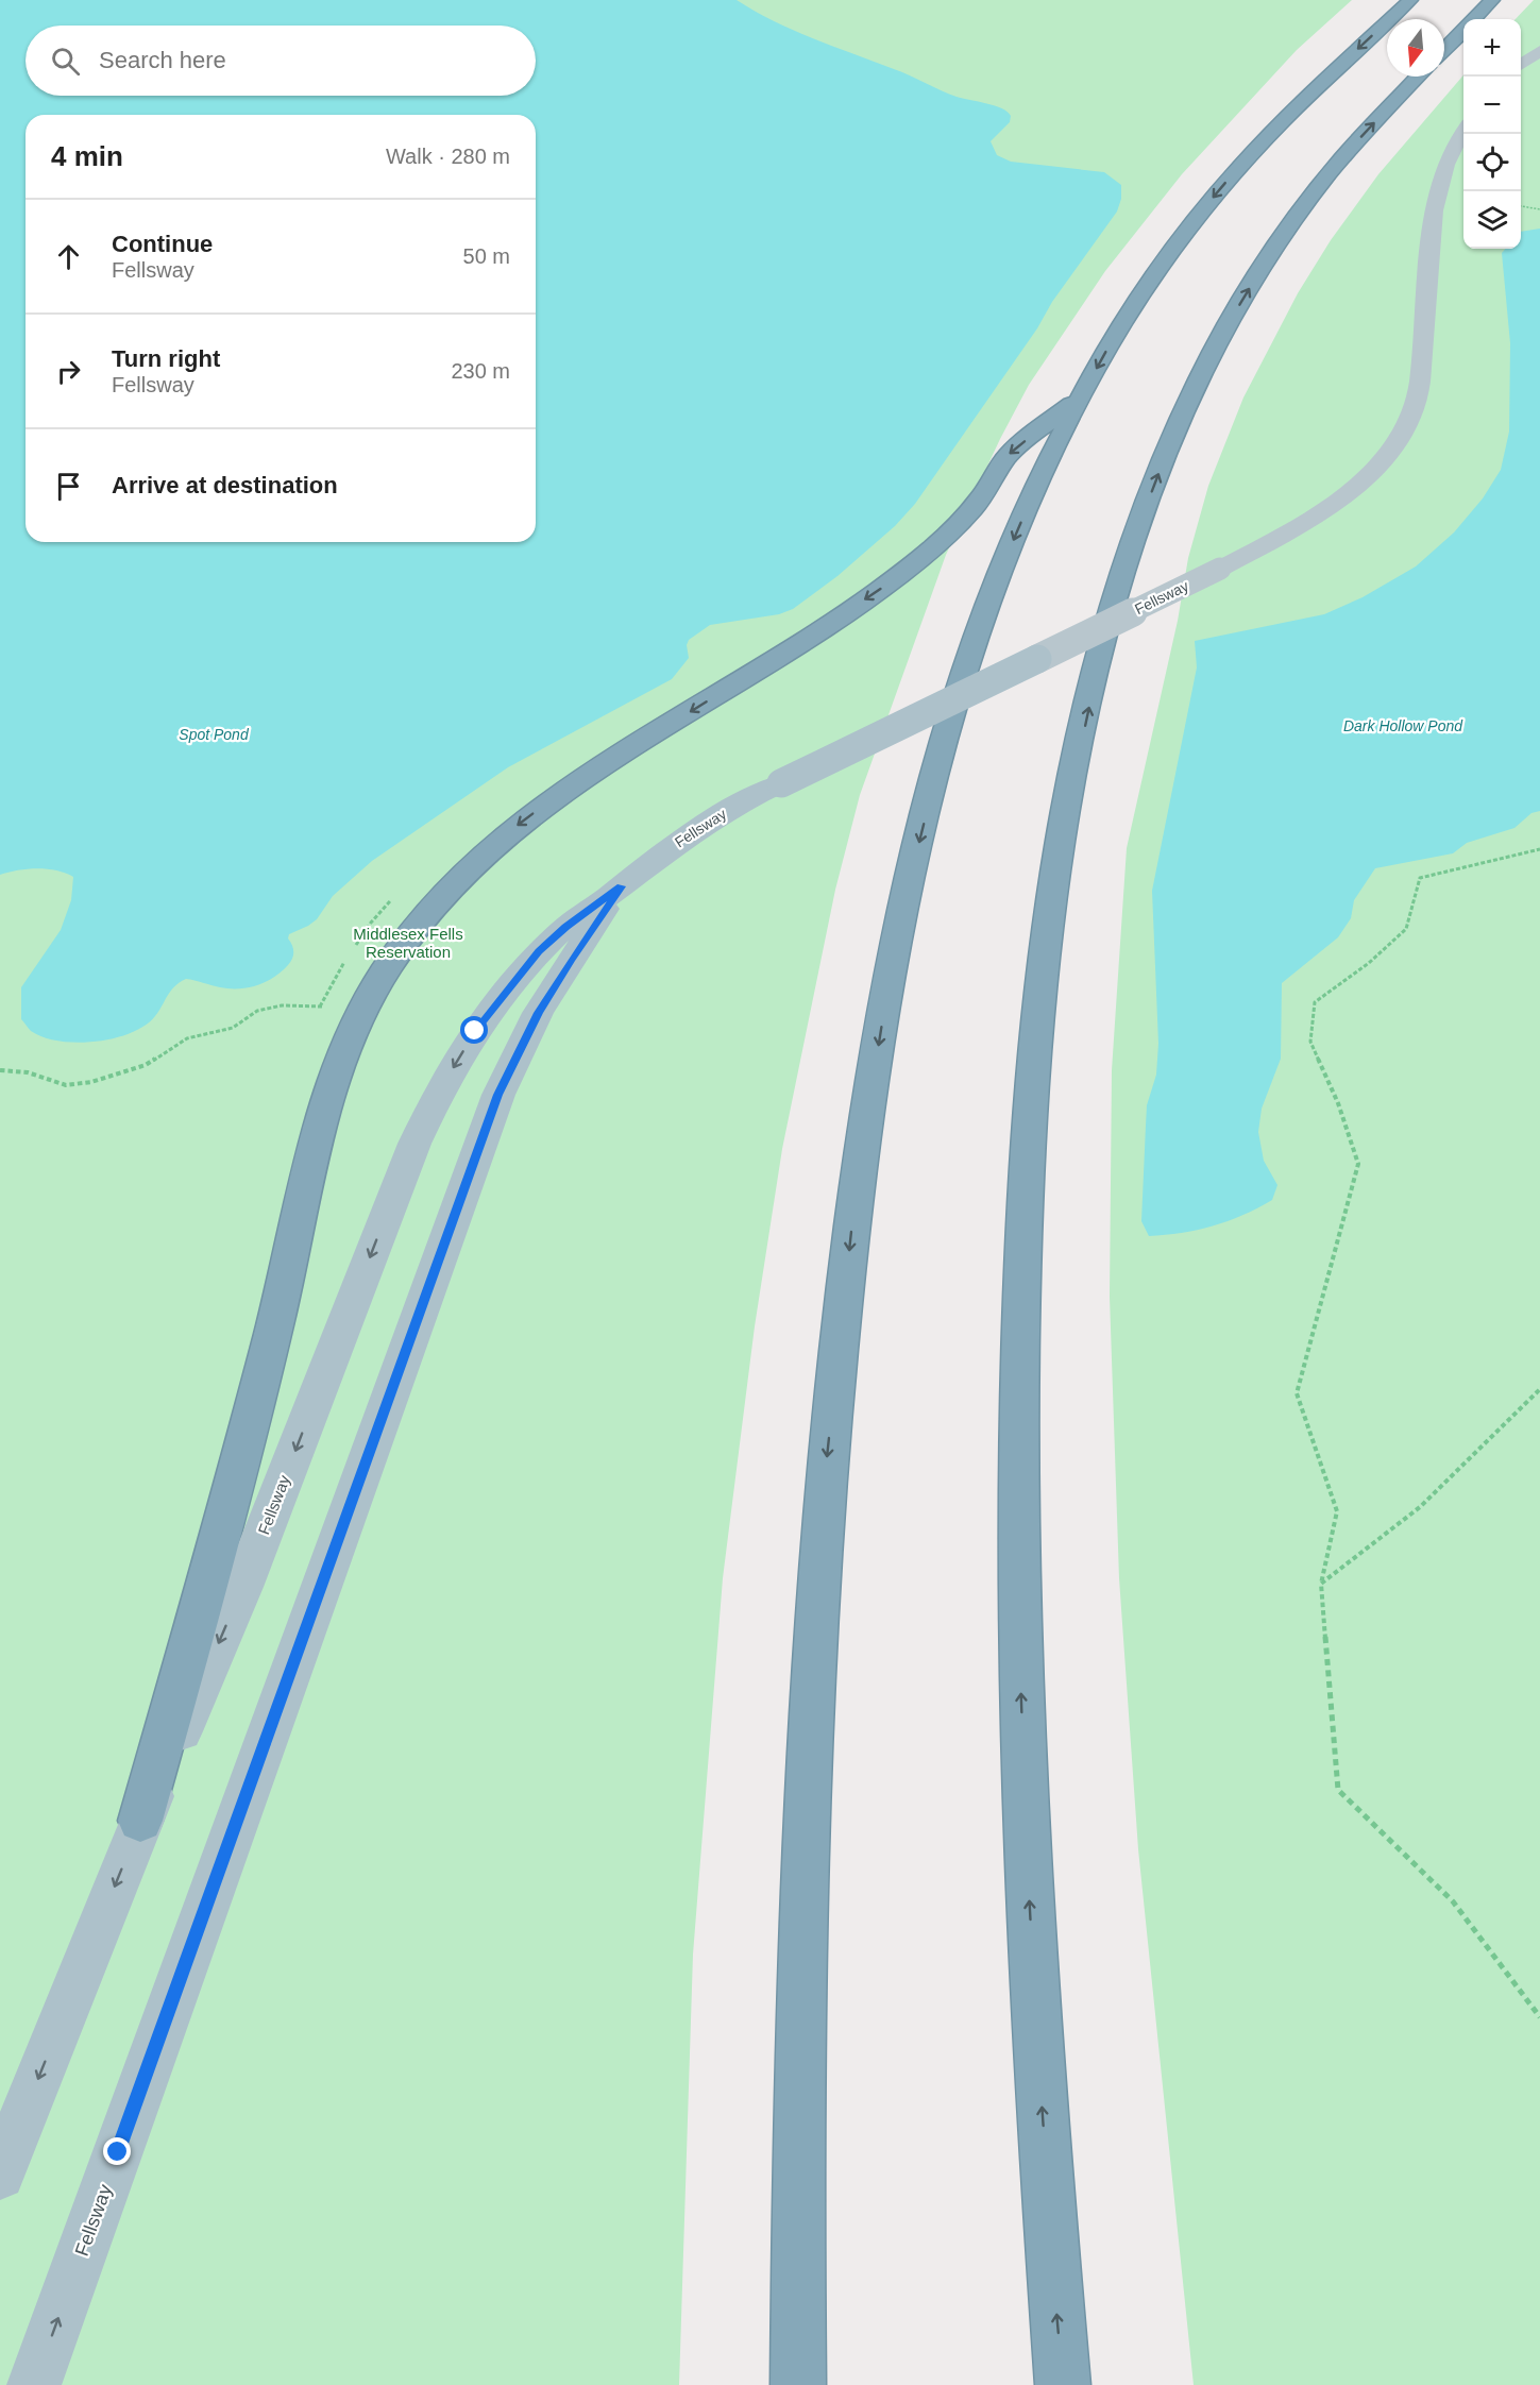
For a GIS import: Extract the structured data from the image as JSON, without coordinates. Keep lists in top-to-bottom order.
{
  "streets": {
    "main road": ["Fellsway"]
  },
  "water": ["Dark Hollow Pond", "Spot Pond"],
  "parks": ["Middlesex Fells Reservation"],
  "north": "bottom",
  "page": {
    "map_buttons": ["+", "−"],
    "search": "Search here",
    "heading": ["4 min", "Walk · 280 m"],
    "list": [
      ["Continue", "Fellsway", "50 m"],
      ["Turn right", "Fellsway", "230 m"],
      "Arrive at destination"
    ]
  }
}
